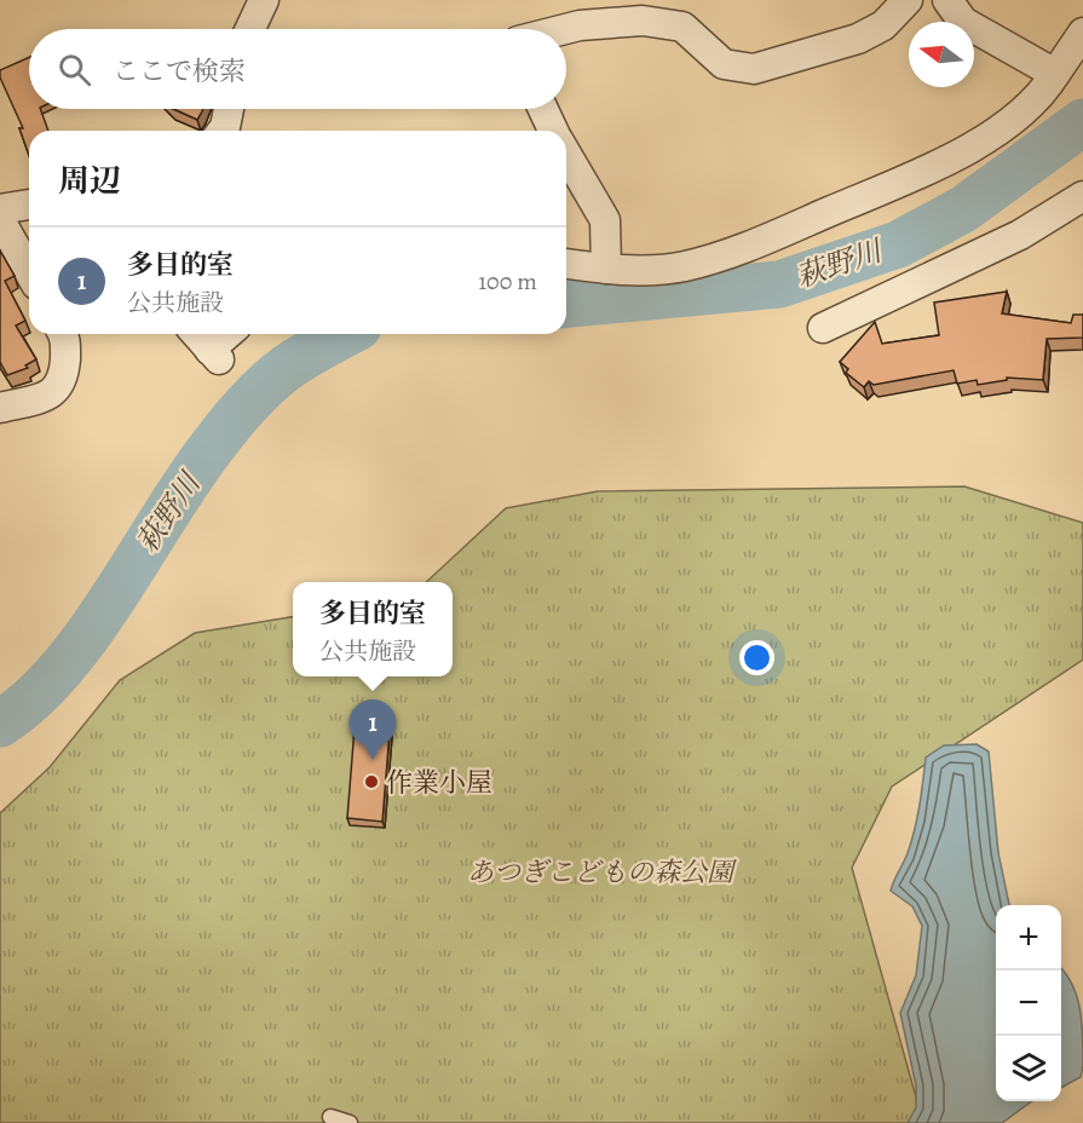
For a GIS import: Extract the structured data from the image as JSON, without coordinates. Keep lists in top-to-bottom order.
{
  "water": ["萩野川"],
  "parks": ["あつぎこどもの森公園"],
  "places": ["作業小屋"],
  "north": "left",
  "page": {
    "search": "ここで検索",
    "heading": "周辺",
    "list": [
      {
        "mark": "1",
        "name": "多目的室",
        "note": "公共施設",
        "value": "100 m"
      }
    ],
    "popup": ["多目的室", "公共施設"],
    "pins": "1",
    "map_buttons": ["+", "−"]
  }
}
